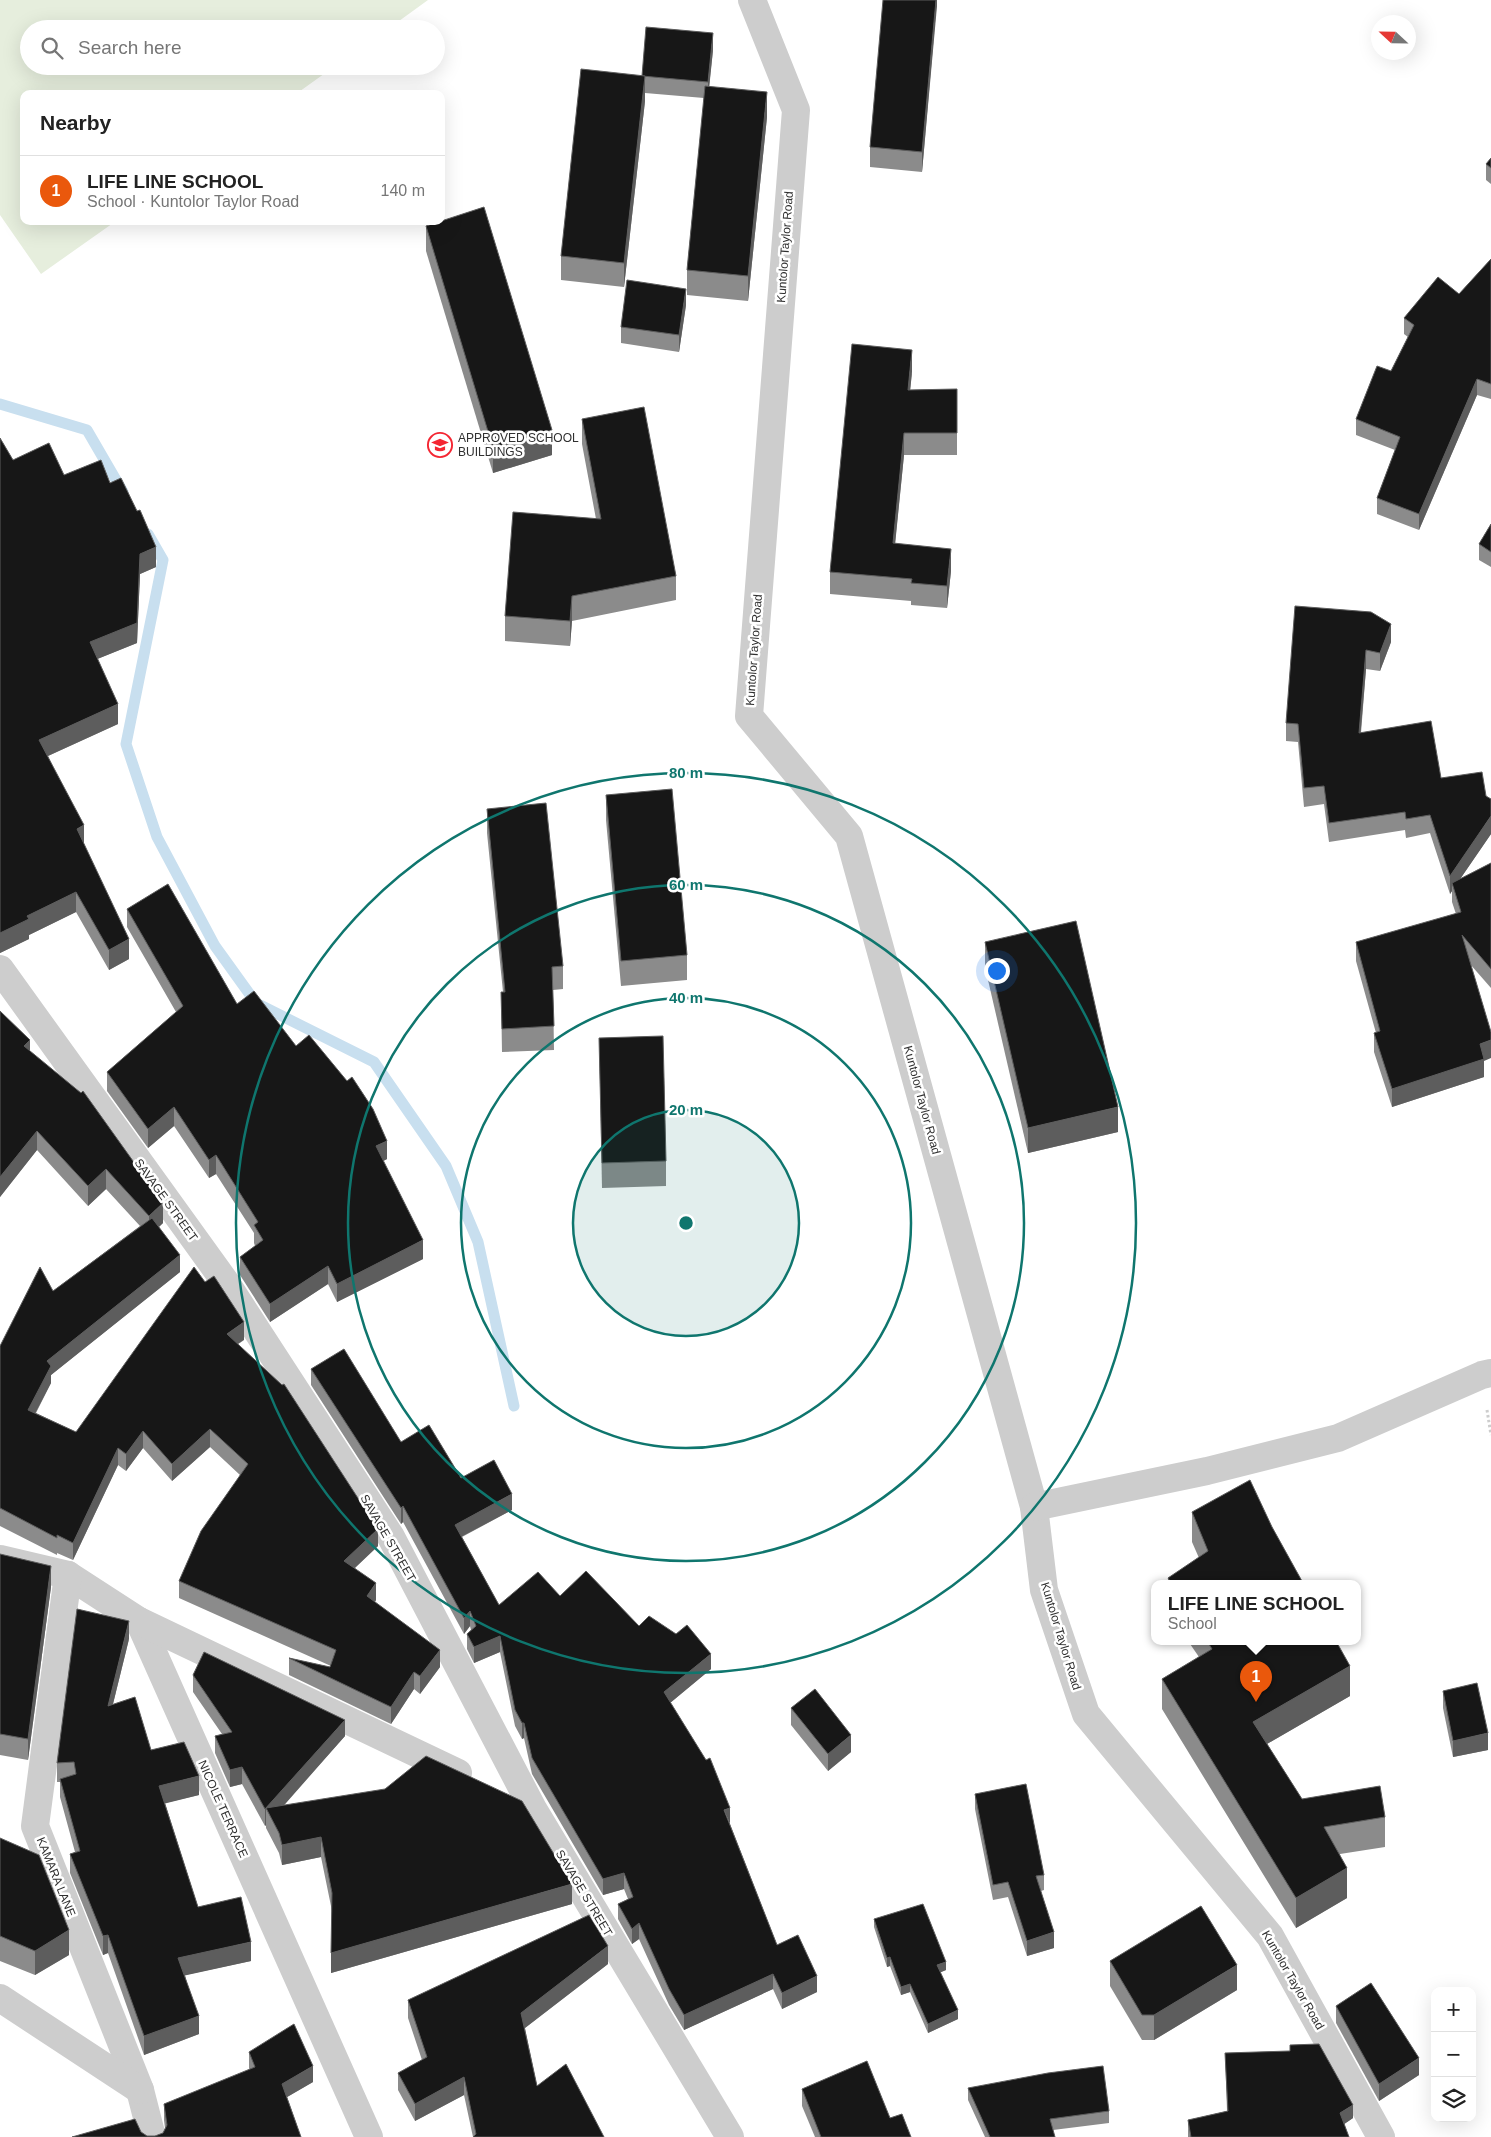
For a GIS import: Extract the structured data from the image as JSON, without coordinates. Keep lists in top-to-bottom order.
{
  "streets": {
    "street": [
      "Kuntolor Taylor Road",
      "SAVAGE STREET",
      "NICOLE TERRACE",
      "KAMARA LANE"
    ]
  },
  "places": {
    "school or university": ["APPROVED SCHOOL BUILDINGS"]
  },
  "north": "left",
  "page": {
    "search": "Search here",
    "heading": "Nearby",
    "list": [
      {
        "mark": "1",
        "name": "LIFE LINE SCHOOL",
        "note": "School · Kuntolor Taylor Road",
        "value": "140 m"
      }
    ],
    "popup": ["LIFE LINE SCHOOL", "School"],
    "pins": "1",
    "map_buttons": ["+", "−"]
  },
  "rings": [
    "80 m",
    "60 m",
    "40 m",
    "20 m"
  ]
}
